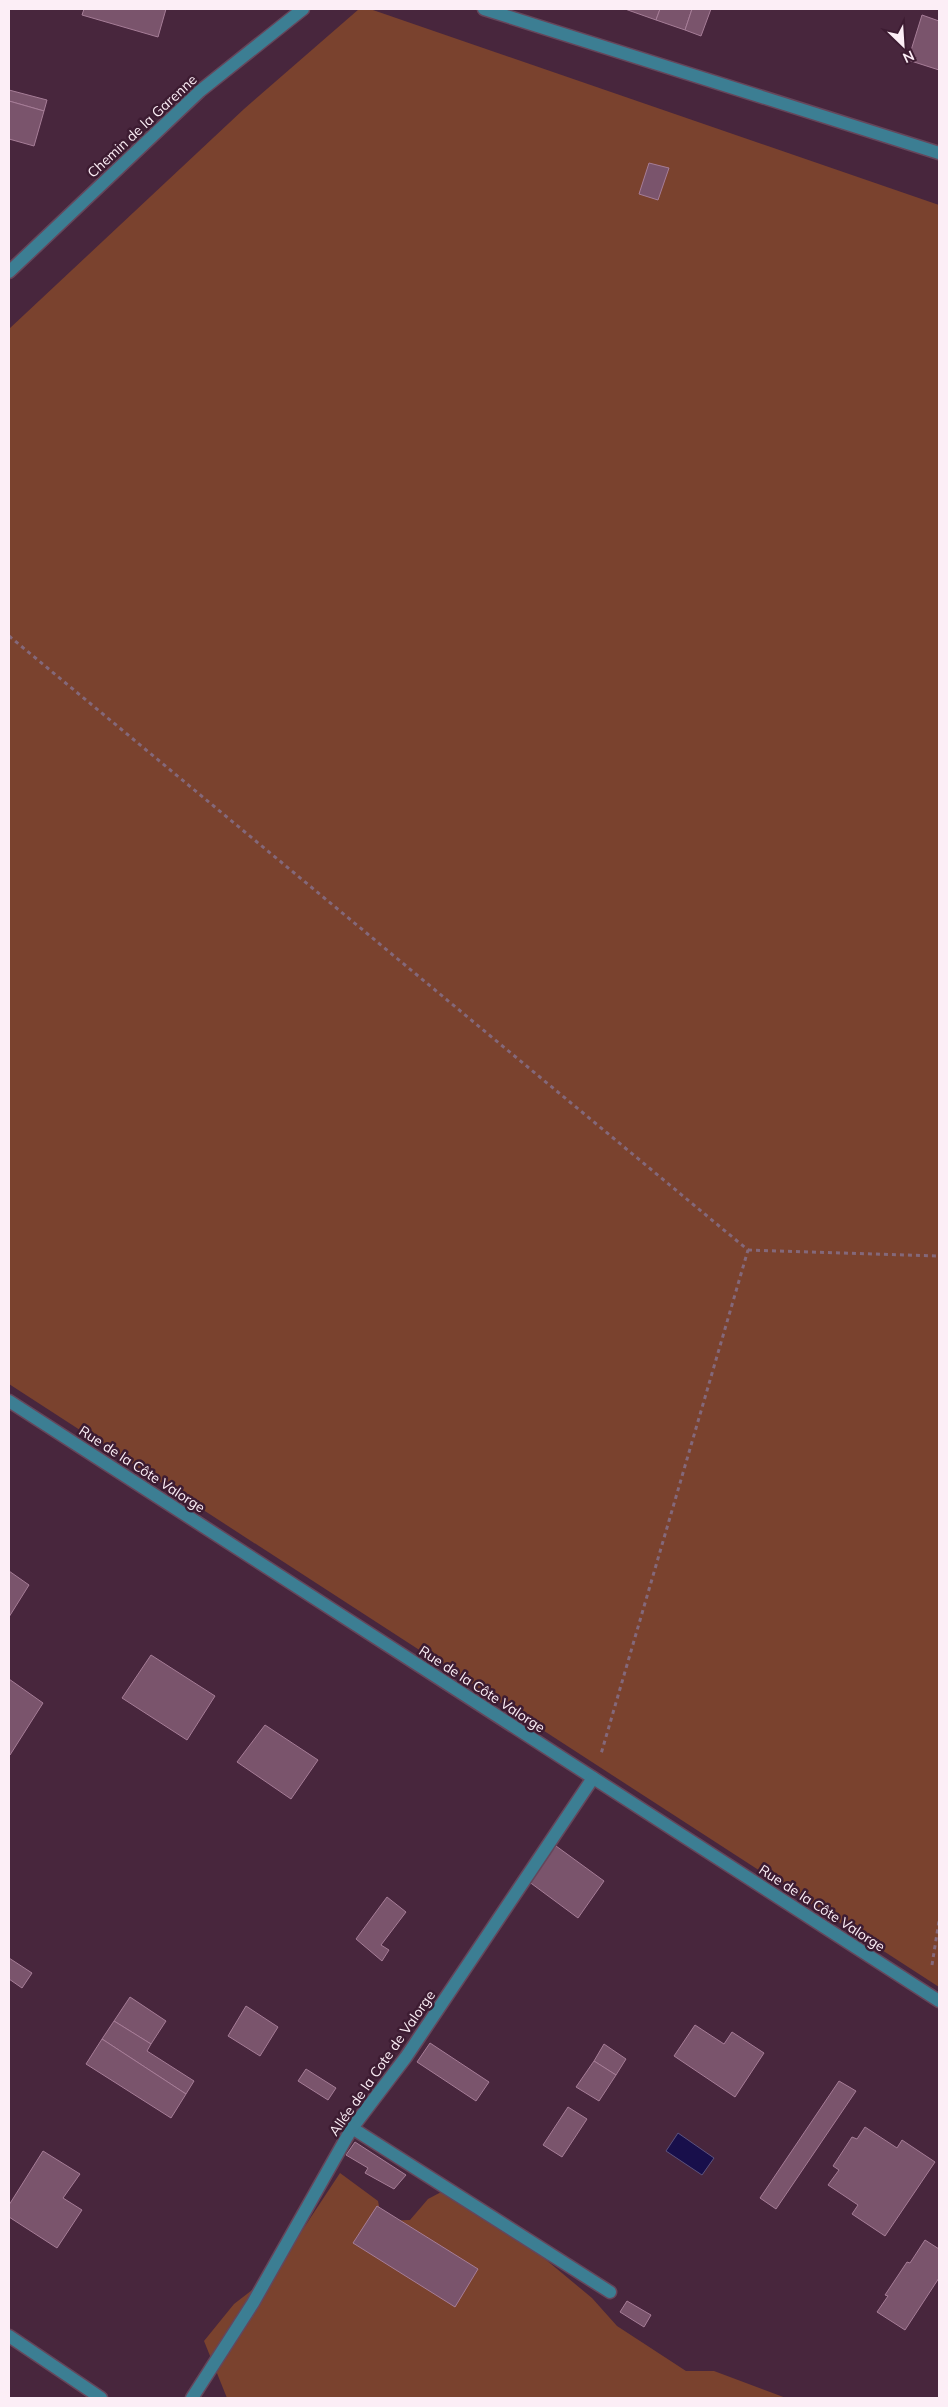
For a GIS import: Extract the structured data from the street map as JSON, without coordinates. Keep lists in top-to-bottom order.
{
  "streets": {
    "street": ["Chemin de la Garenne", "Rue de la Côte Valorge", "Allée de la Cote de Valorge"]
  },
  "crossings": [
    ["Rue de la Côte Valorge", "Allée de la Cote de Valorge"]
  ],
  "north": "bottom right"
}
